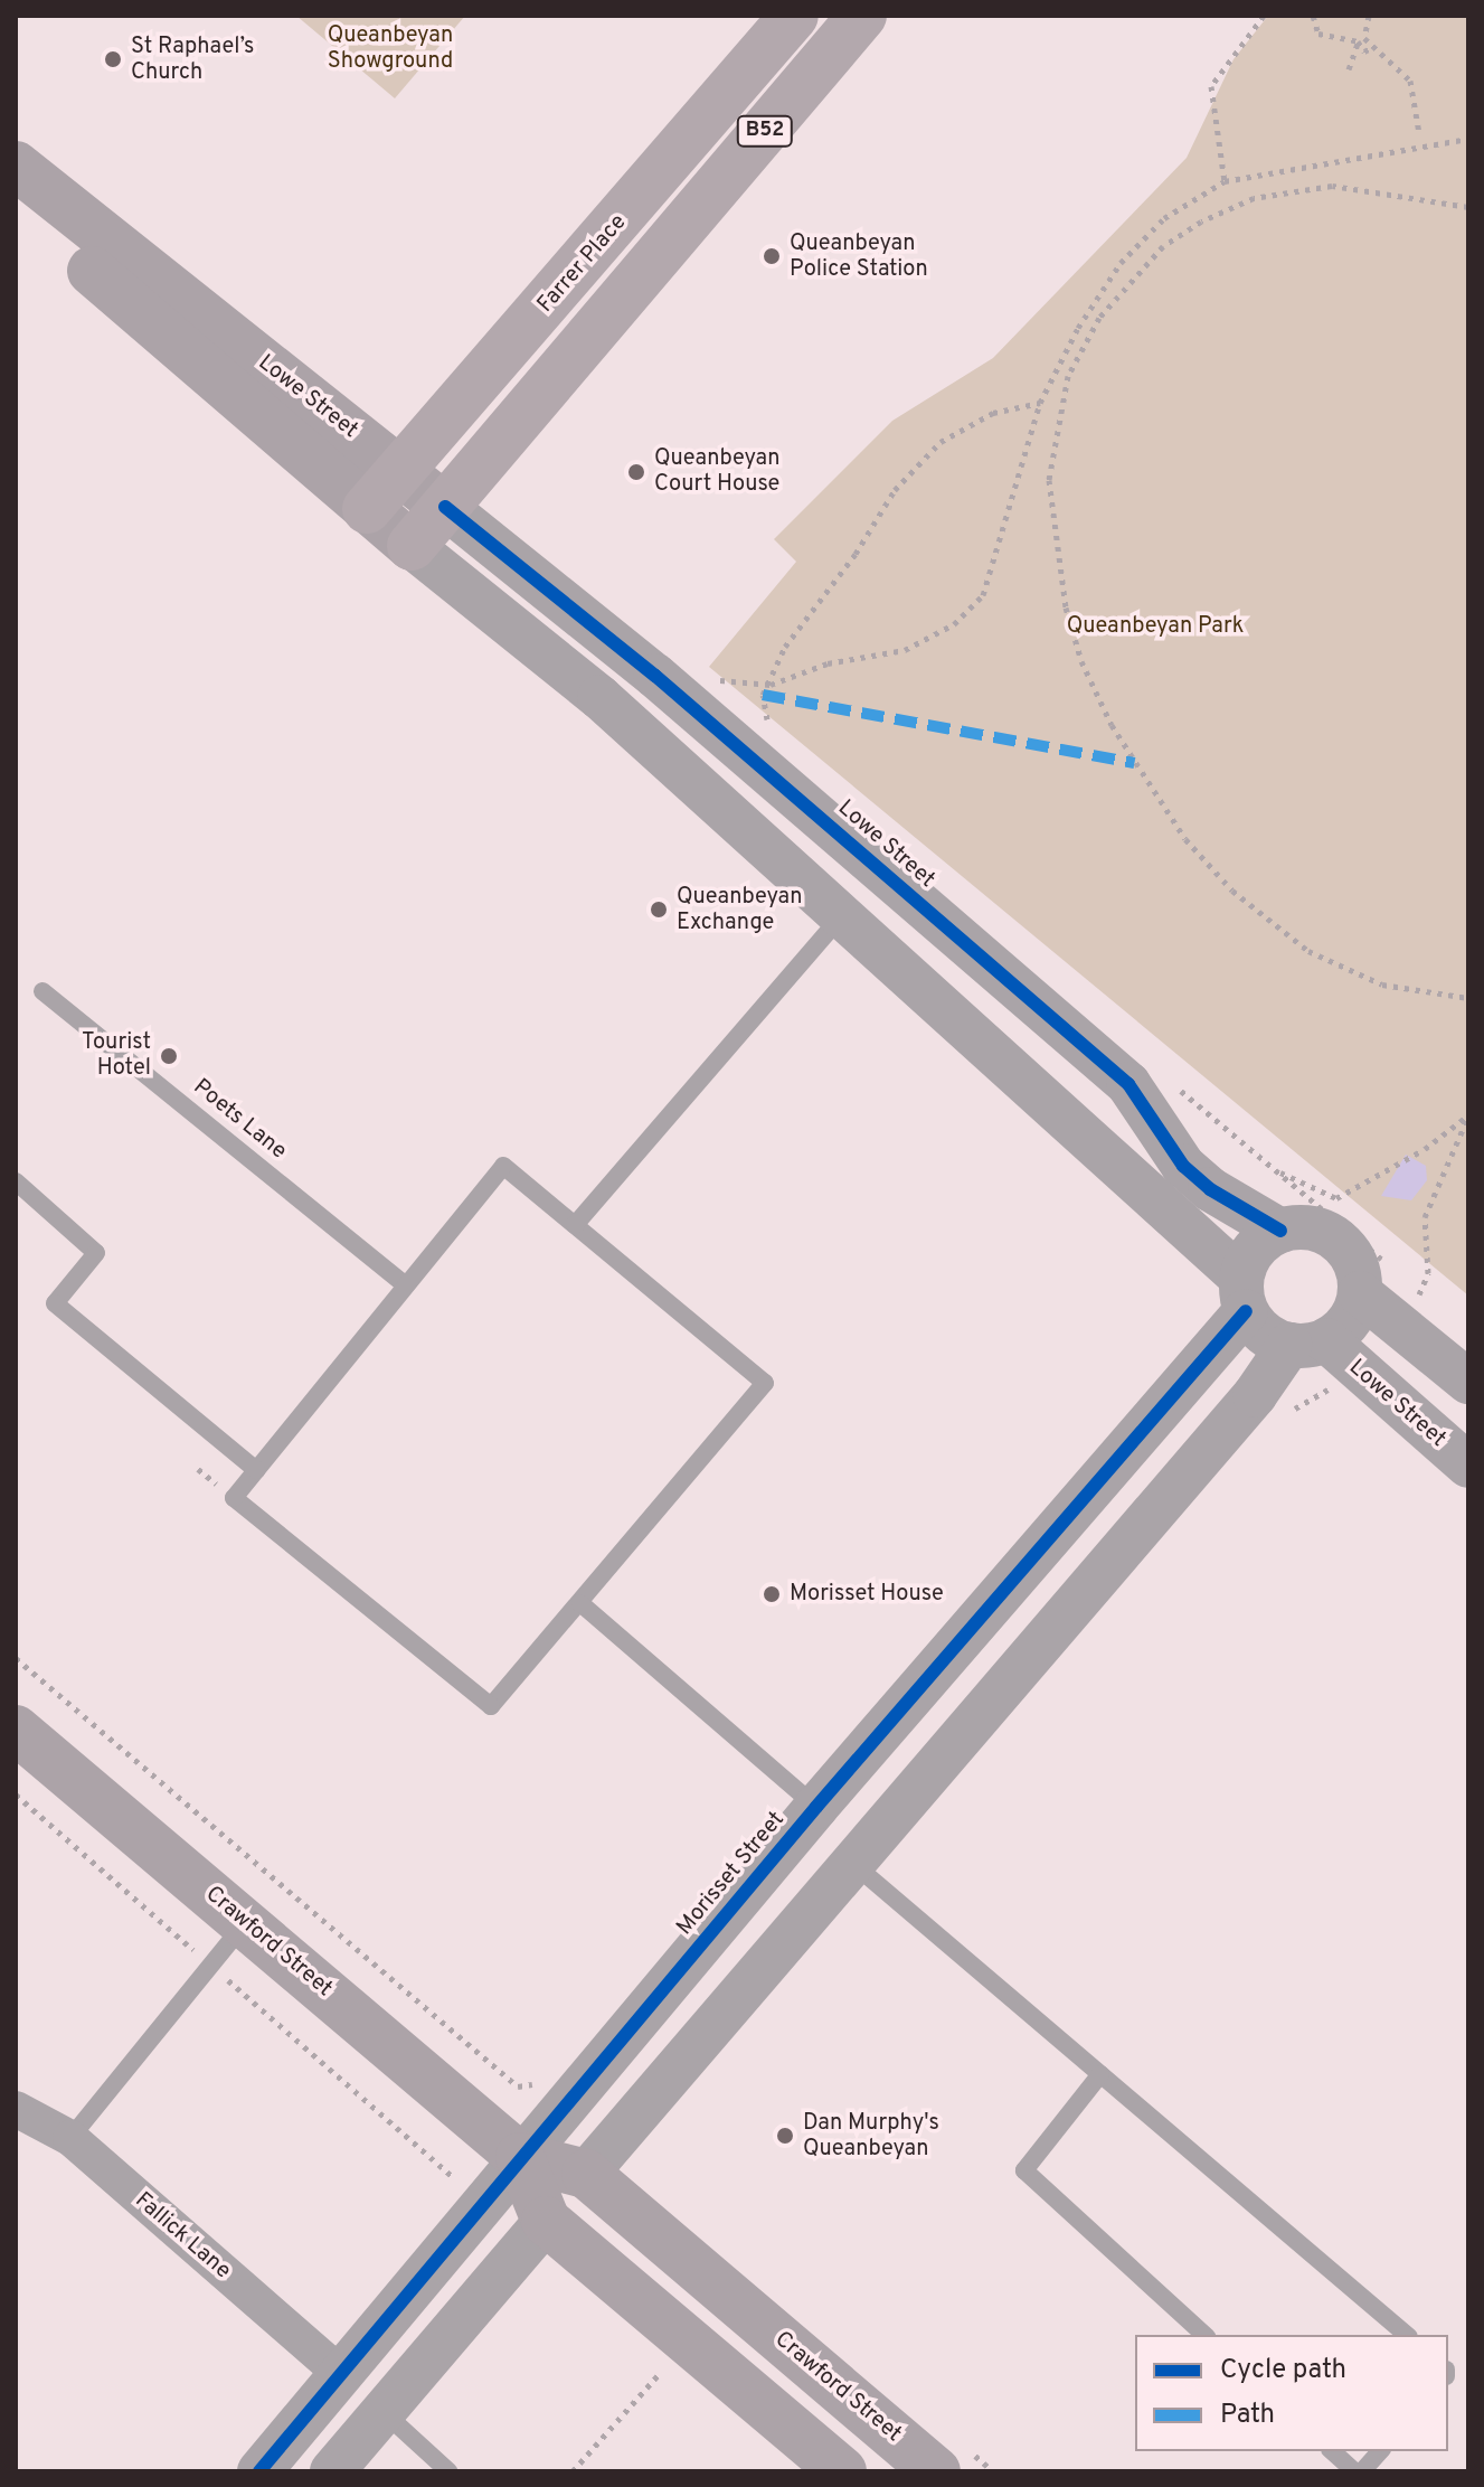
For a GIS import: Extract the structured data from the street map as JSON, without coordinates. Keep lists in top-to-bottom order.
{
  "streets": {
    "highway": ["B52", "Farrer Place"],
    "main road": ["Lowe Street", "Crawford Street"],
    "street": ["Morisset Street", "Fallick Lane"],
    "lane": ["Poets Lane"]
  },
  "crossings": [
    ["B52", "Lowe Street"],
    ["Farrer Place", "Lowe Street"],
    ["Lowe Street", "Morisset Street"],
    ["Morisset Street", "Crawford Street"],
    ["Morisset Street", "Fallick Lane"]
  ],
  "parks": ["Queanbeyan Showground", "Queanbeyan Park"],
  "places": [
    "St Raphael’s Church",
    "Queanbeyan Police Station",
    "Queanbeyan Court House",
    "Queanbeyan Exchange",
    "Tourist Hotel",
    "Morisset House",
    "Dan Murphy's Queanbeyan"
  ],
  "legend": ["Cycle path", "Path"]
}
